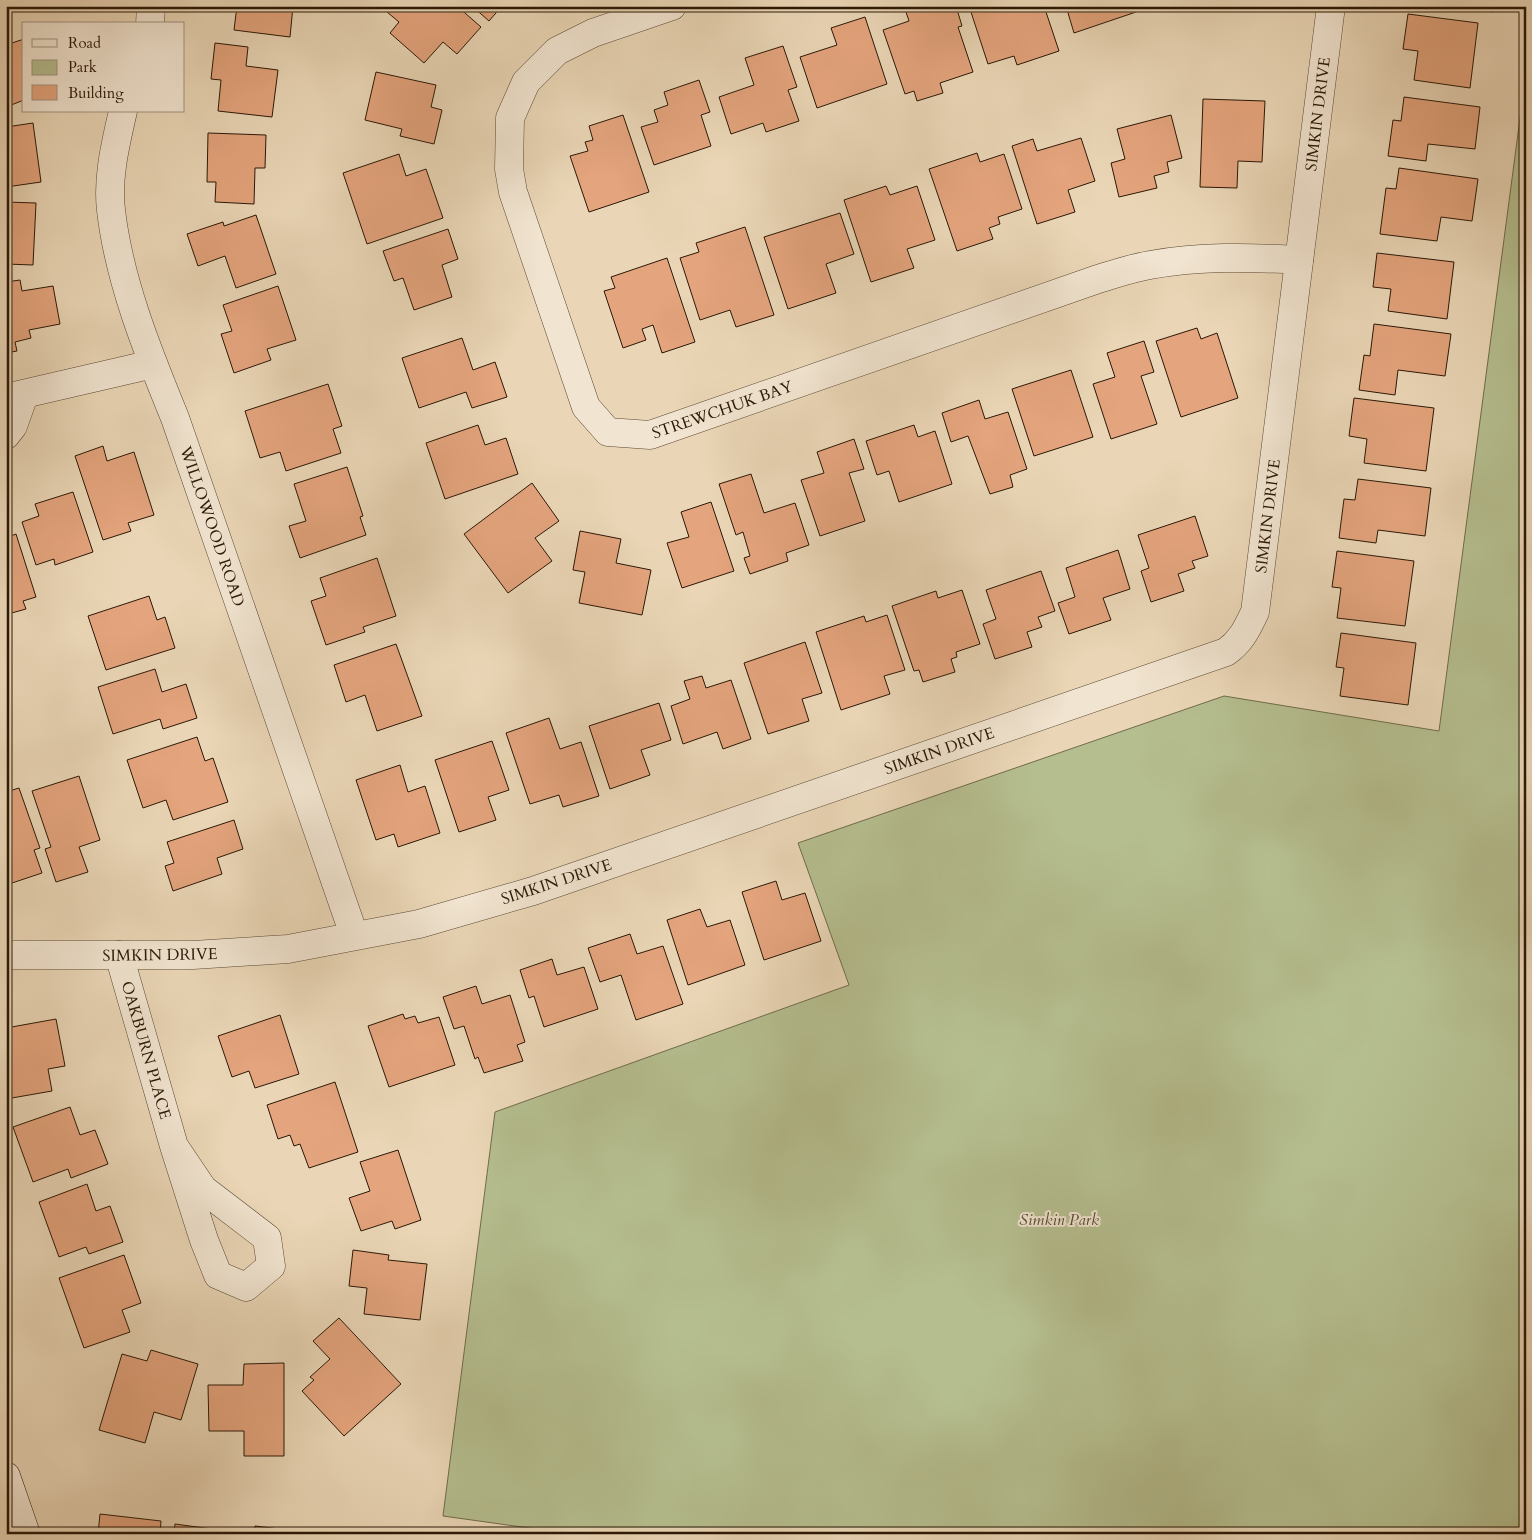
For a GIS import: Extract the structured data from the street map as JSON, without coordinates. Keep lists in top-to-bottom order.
{
  "streets": {
    "street": [
      "SIMKIN DRIVE",
      "STREWCHUK BAY",
      "WILLOWOOD ROAD",
      "OAKBURN PLACE"
    ]
  },
  "crossings": [
    ["SIMKIN DRIVE", "STREWCHUK BAY"],
    ["SIMKIN DRIVE", "WILLOWOOD ROAD"],
    ["SIMKIN DRIVE", "OAKBURN PLACE"]
  ],
  "parks": ["Simkin Park"],
  "legend": ["Road", "Park", "Building"]
}
